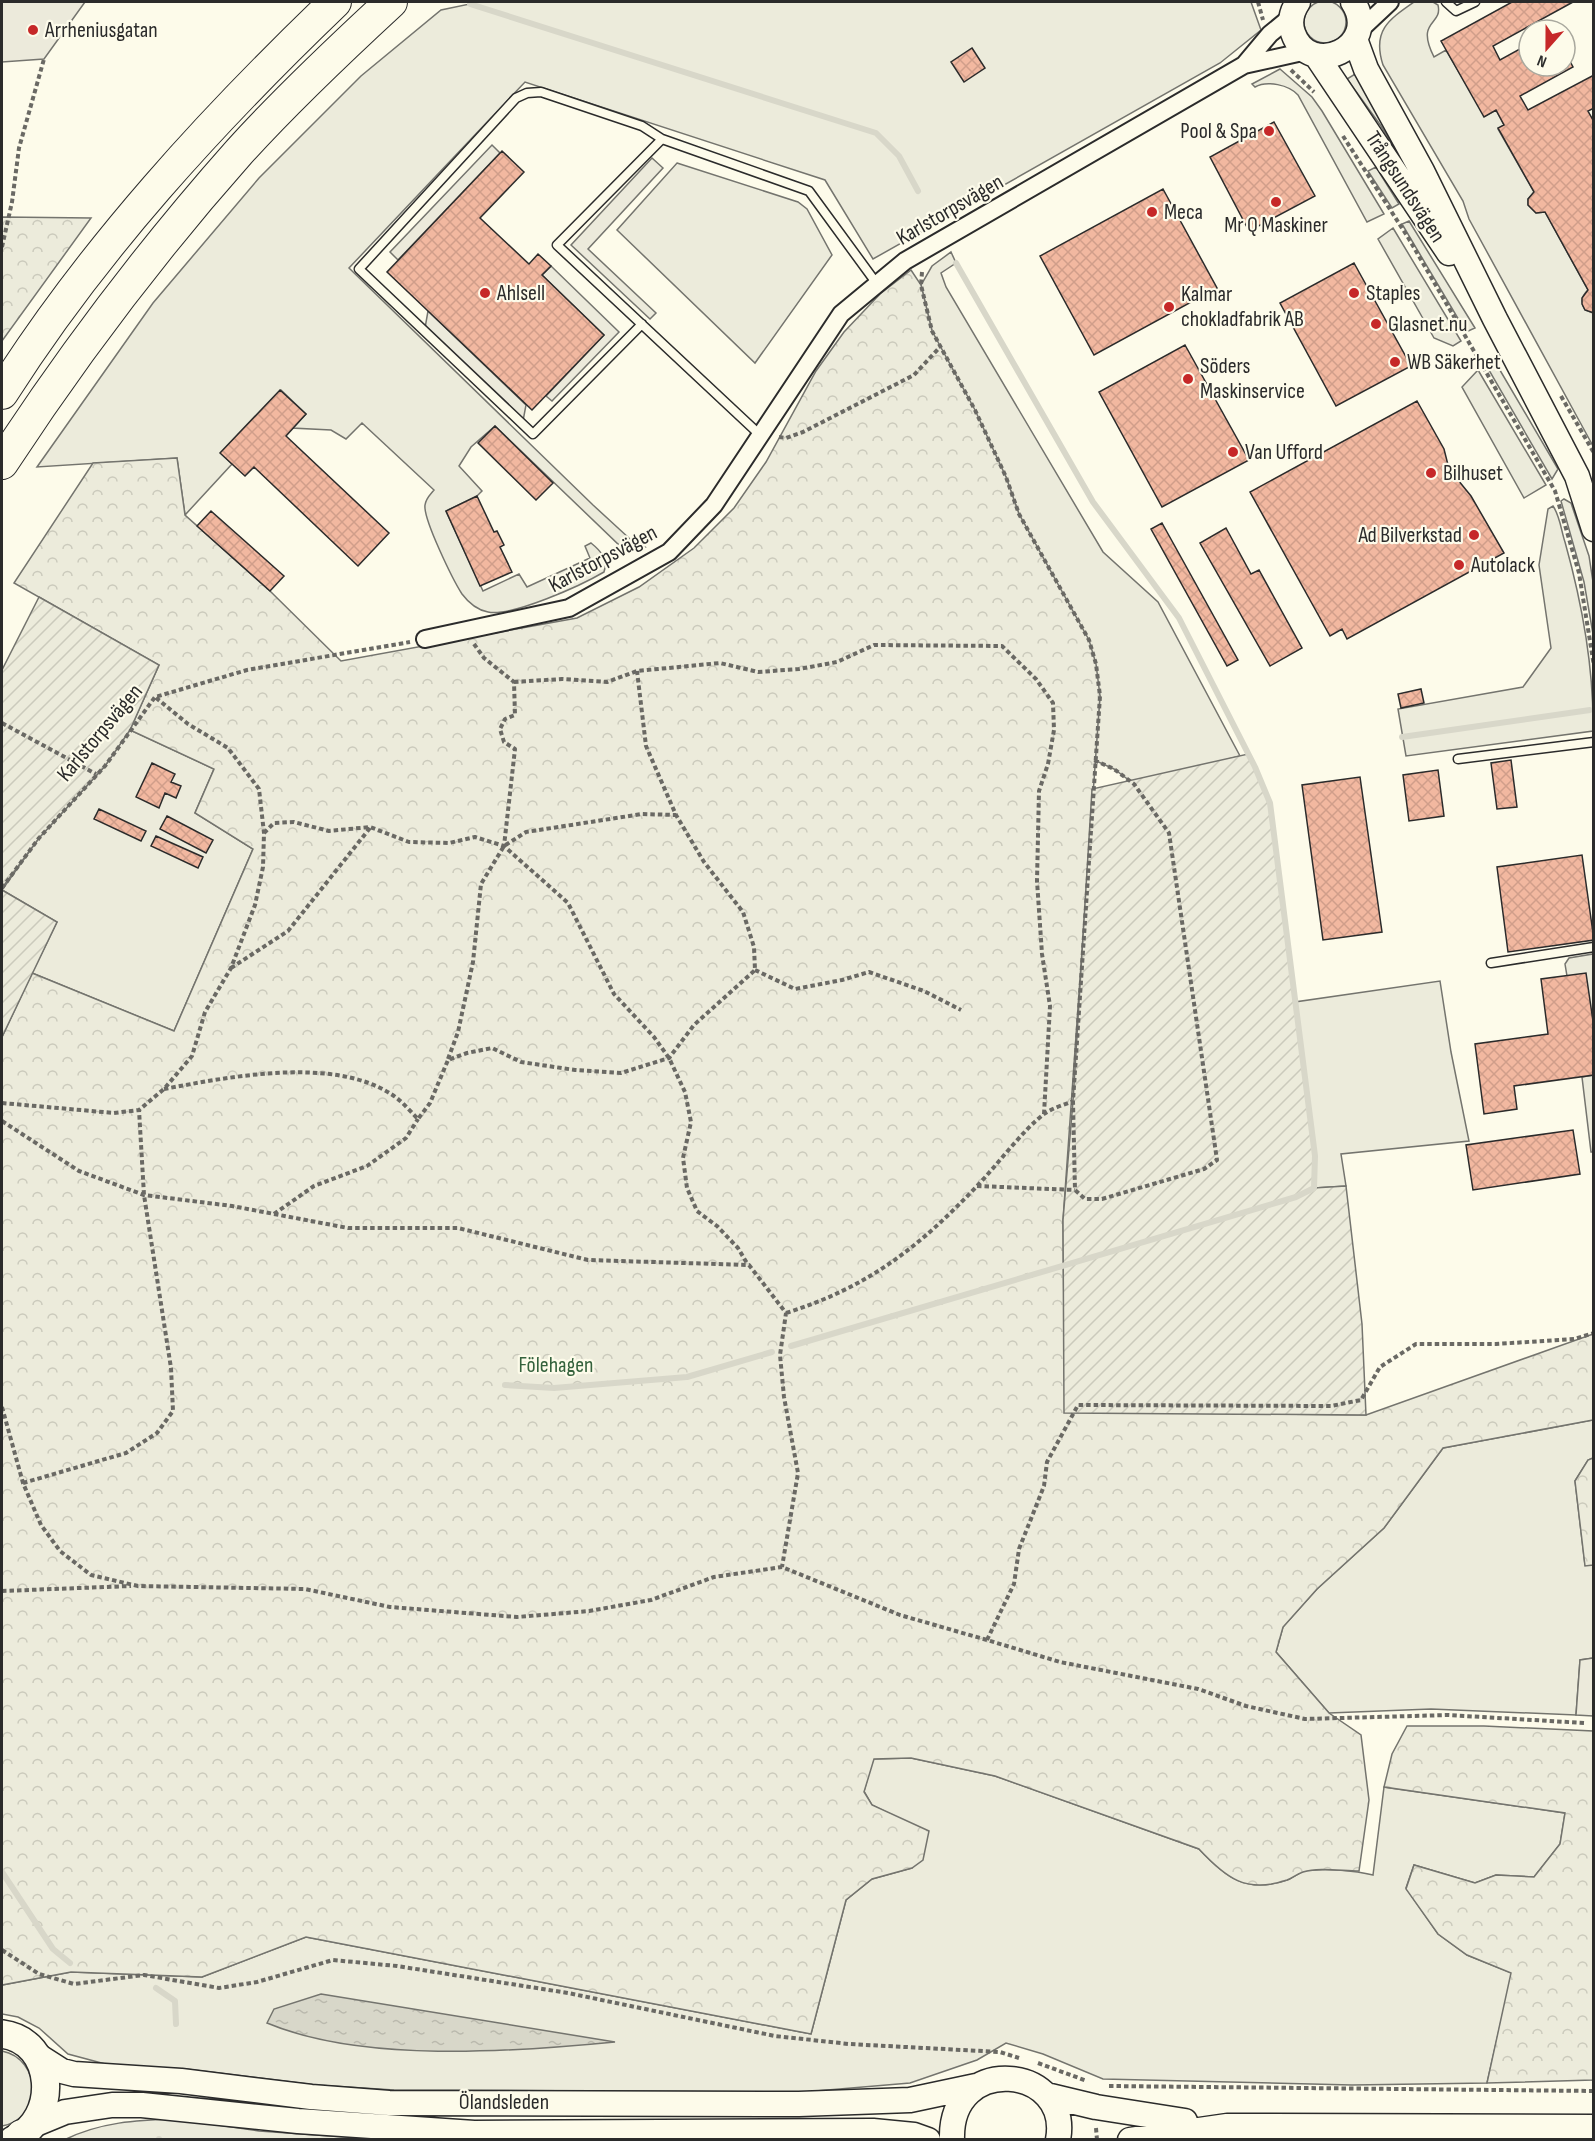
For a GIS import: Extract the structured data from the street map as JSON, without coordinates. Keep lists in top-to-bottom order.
{
  "streets": {
    "main road": ["Trångsundsvägen", "Ölandsleden"],
    "street": ["Karlstorpsvägen"]
  },
  "crossings": [
    ["Trångsundsvägen", "Karlstorpsvägen"]
  ],
  "parks": ["Fölehagen"],
  "places": [
    "Arrheniusgatan",
    "Pool & Spa",
    "Mr Q Maskiner",
    "Meca",
    "Ahlsell",
    "Staples",
    "Kalmar chokladfabrik AB",
    "Glasnet.nu",
    "WB Säkerhet",
    "Söders Maskinservice",
    "Van Ufford",
    "Bilhuset",
    "Ad Bilverkstad",
    "Autolack"
  ],
  "north": "bottom"
}
